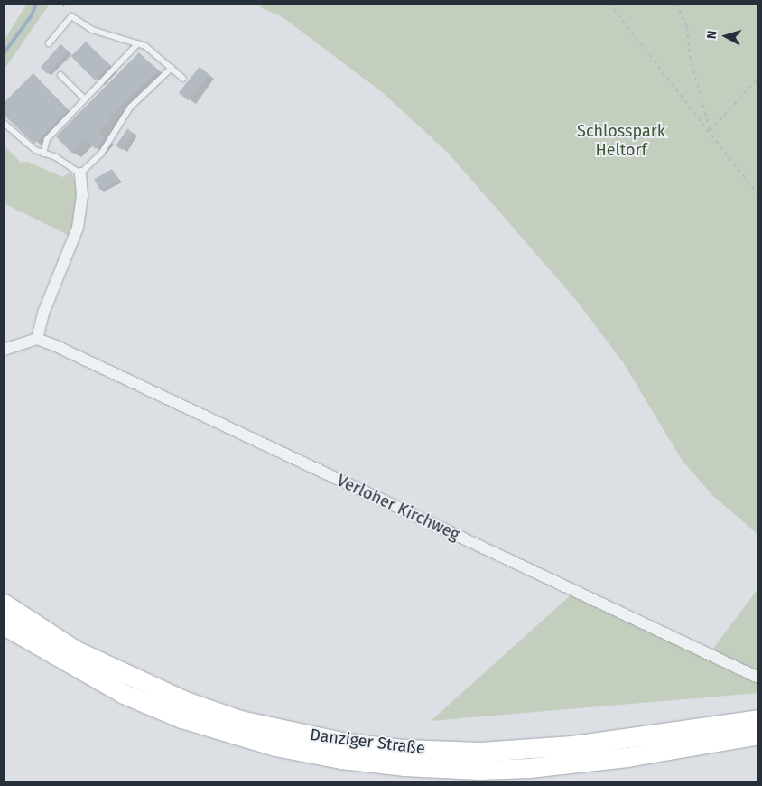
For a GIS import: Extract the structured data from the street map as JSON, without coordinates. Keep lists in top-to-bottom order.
{
  "streets": {
    "highway": ["Danziger Straße"],
    "street": ["Verloher Kirchweg"]
  },
  "parks": ["Schlosspark Heltorf"],
  "north": "left"
}
